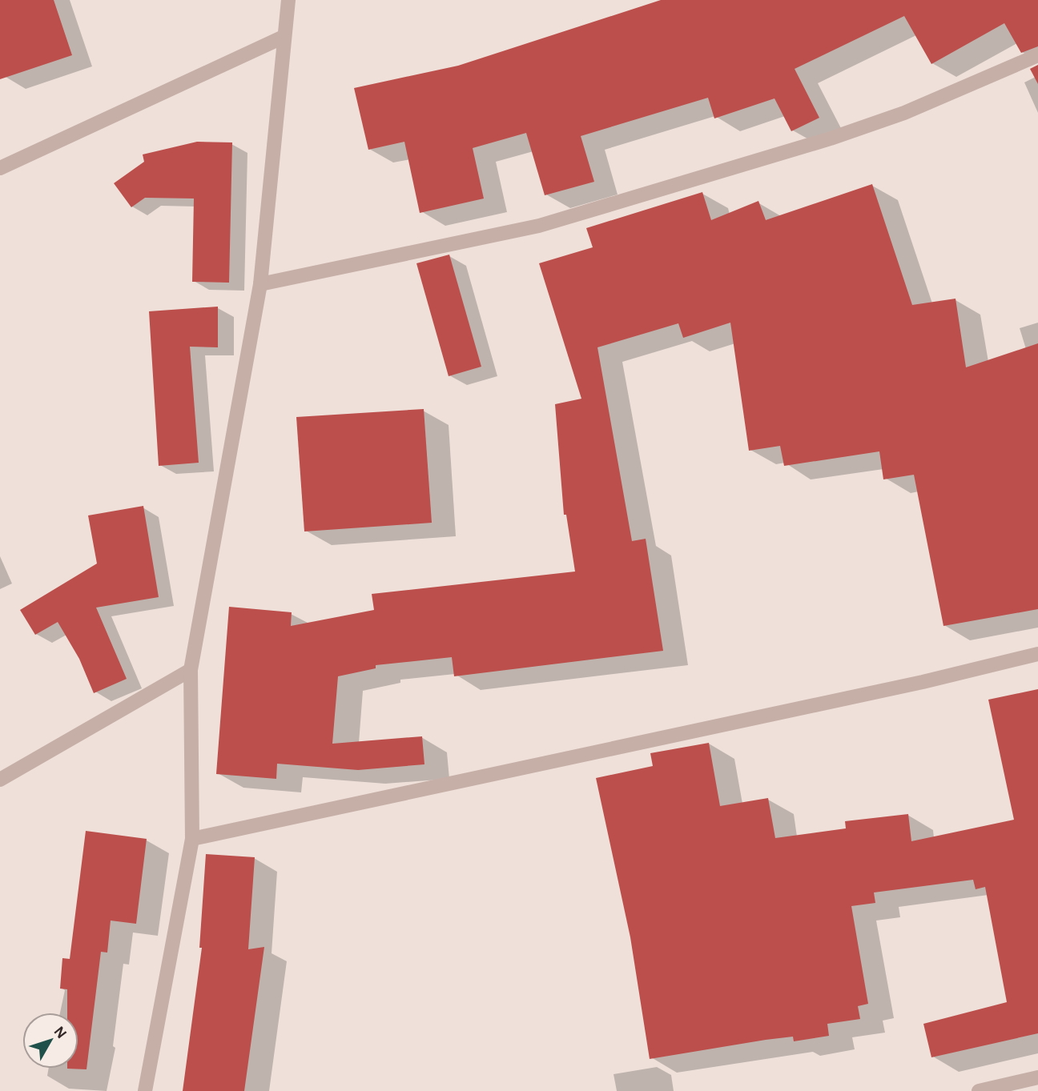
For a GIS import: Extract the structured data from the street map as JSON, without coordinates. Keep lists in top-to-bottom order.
{
  "north": "top right"
}
